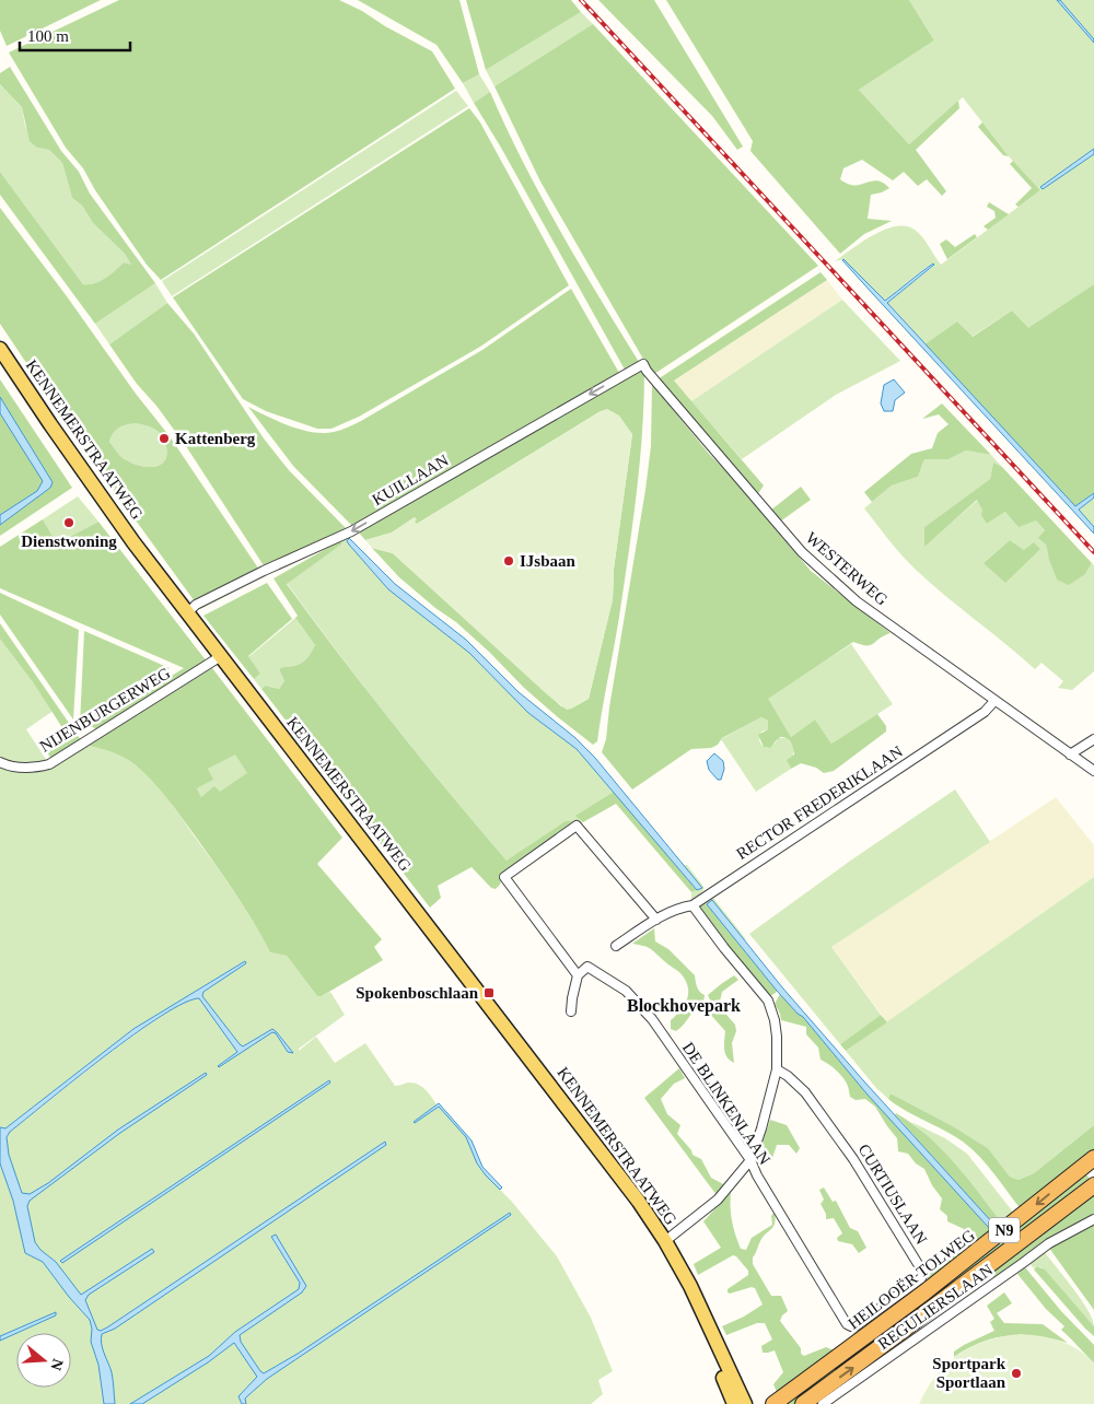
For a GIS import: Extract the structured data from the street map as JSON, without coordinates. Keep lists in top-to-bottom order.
{
  "streets": {
    "highway": ["N9", "HEILOOËR TOLWEG"],
    "main road": ["KENNEMERSTRAATWEG"],
    "street": [
      "KUILLAAN",
      "WESTERWEG",
      "NIJENBURGERWEG",
      "RECTOR FREDERIKLAAN",
      "DE BLINKENLAAN",
      "CURTIUSLAAN",
      "REGULIERSLAAN"
    ]
  },
  "crossings": [
    ["KENNEMERSTRAATWEG", "KUILLAAN"],
    ["KENNEMERSTRAATWEG", "NIJENBURGERWEG"],
    ["KUILLAAN", "WESTERWEG"],
    ["WESTERWEG", "RECTOR FREDERIKLAAN"],
    ["DE BLINKENLAAN", "CURTIUSLAAN"]
  ],
  "one_way": ["KUILLAAN"],
  "districts": ["Blockhovepark"],
  "places": {
    "other": [
      "Kattenberg",
      "Dienstwoning",
      "IJsbaan",
      "Sportpark Sportlaan"
    ],
    "transit": ["Spokenboschlaan"]
  },
  "scale_bar": "100 m",
  "north": "right"
}
